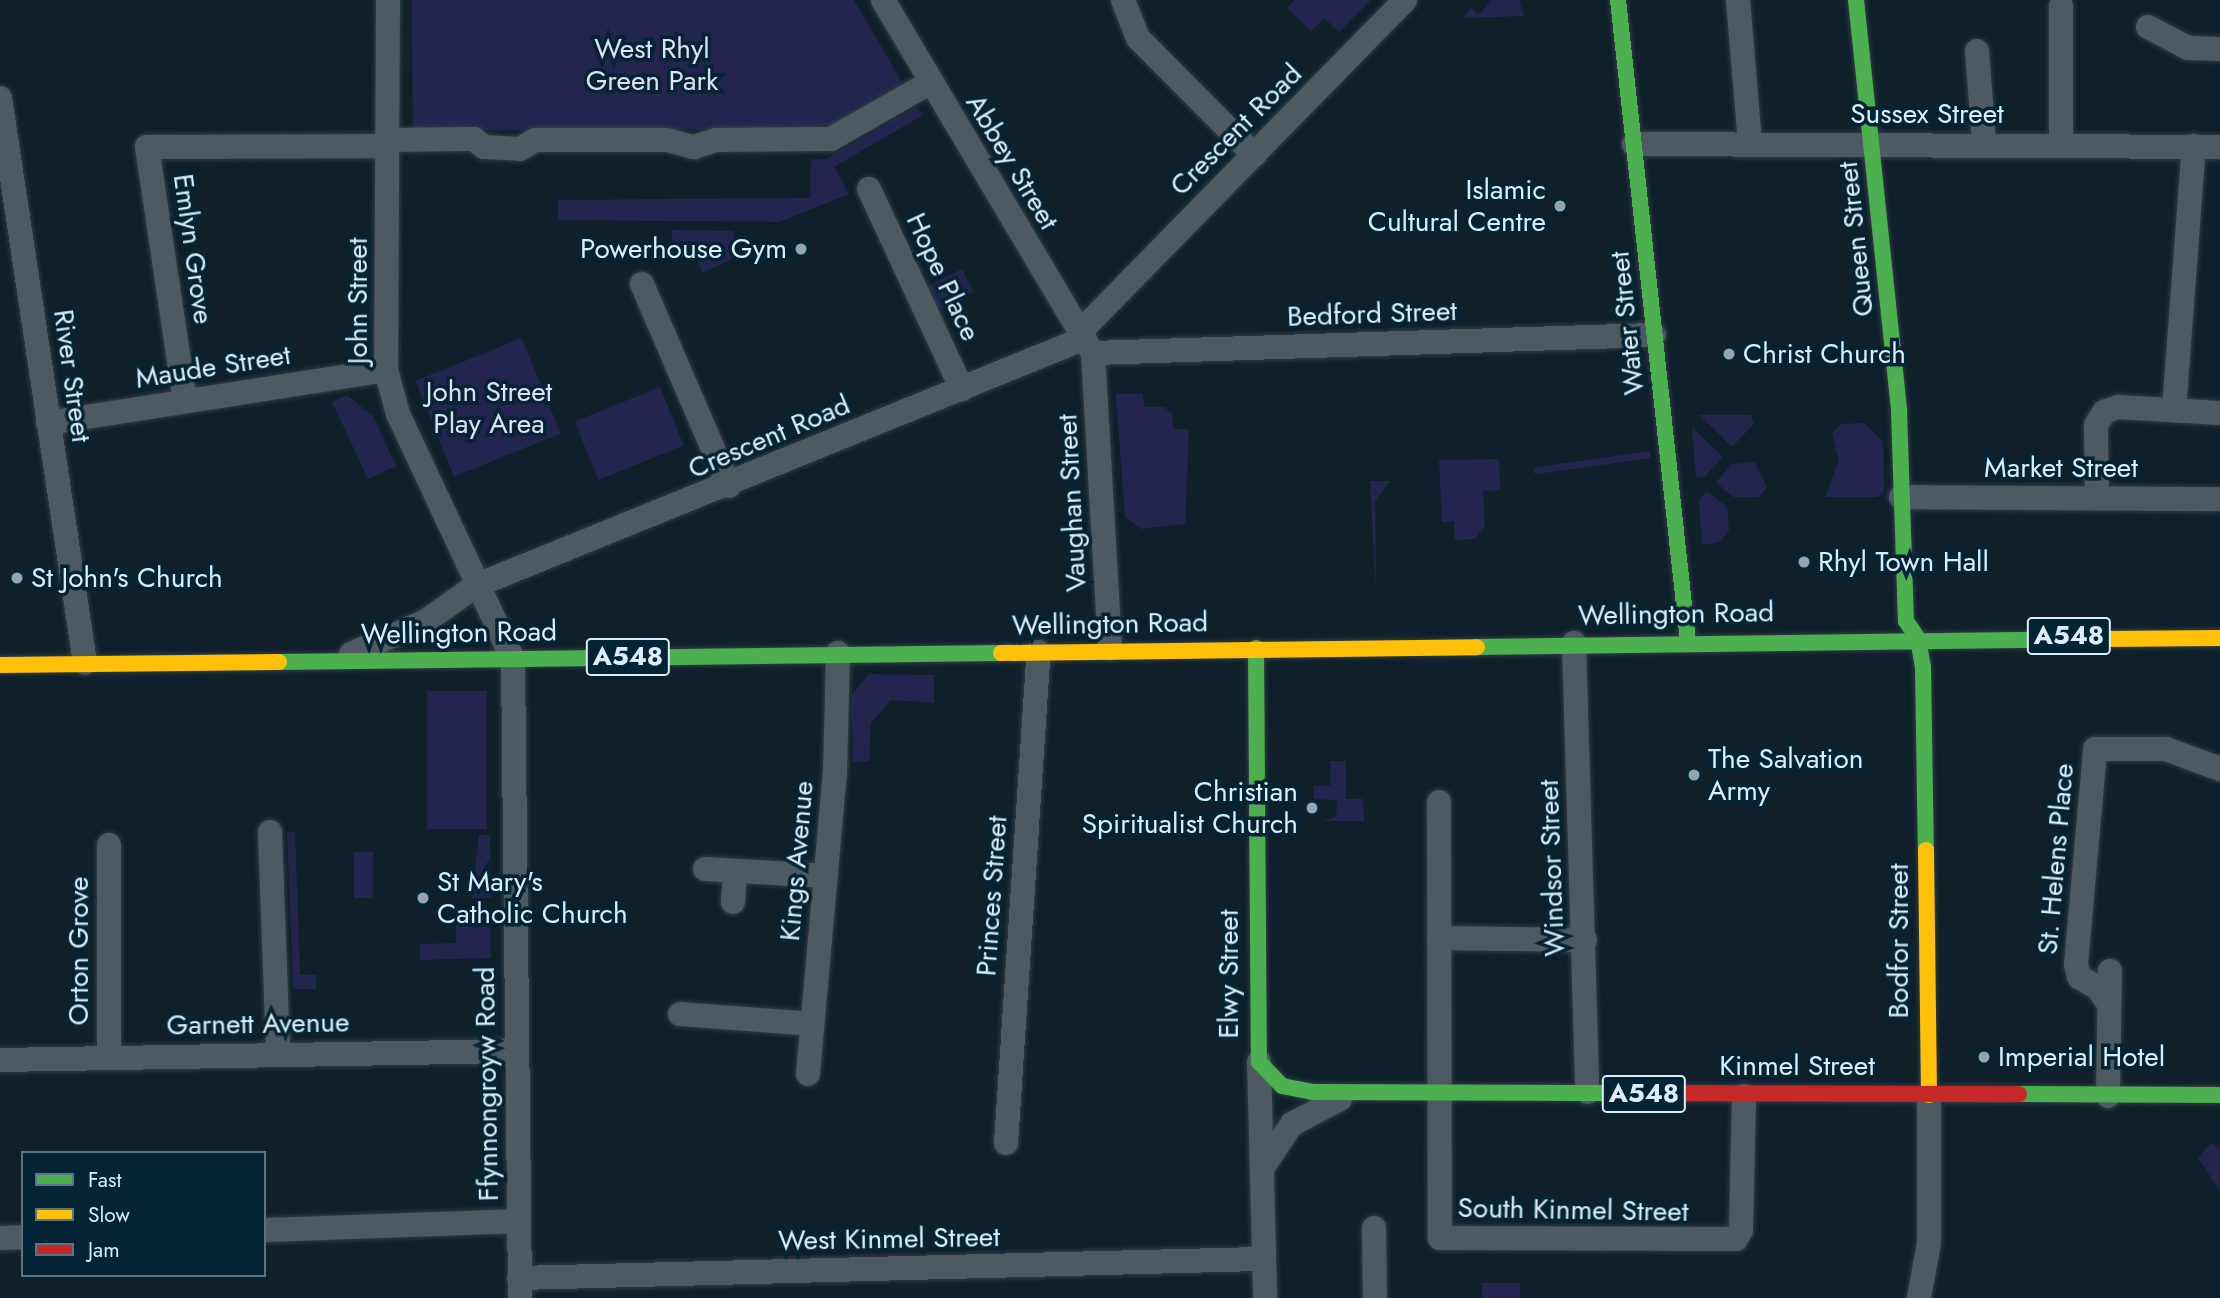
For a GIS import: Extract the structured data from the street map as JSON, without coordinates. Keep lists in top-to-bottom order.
{
  "streets": {
    "main road": [
      "Queen Street",
      "Water Street",
      "Wellington Road",
      "A548",
      "Bodfor Street",
      "Elwy Street",
      "Kinmel Street"
    ],
    "street": [
      "Sussex Street",
      "Crescent Road",
      "Abbey Street",
      "Emlyn Grove",
      "Hope Place",
      "John Street",
      "Bedford Street",
      "Maude Street",
      "River Street",
      "Market Street",
      "Vaughan Street",
      "St. Helens Place",
      "Kings Avenue",
      "Windsor Street",
      "Princes Street",
      "Orton Grove",
      "Garnett Avenue",
      "Ffynnongroyw Road",
      "South Kinmel Street",
      "West Kinmel Street"
    ]
  },
  "crossings": [
    ["Sussex Street", "Queen Street"],
    ["Sussex Street", "Water Street"],
    ["Crescent Road", "Abbey Street"],
    ["Crescent Road", "Hope Place"],
    ["Crescent Road", "John Street"],
    ["Crescent Road", "Bedford Street"],
    ["Crescent Road", "Vaughan Street"],
    ["Crescent Road", "Wellington Road"],
    ["Abbey Street", "Bedford Street"],
    ["Abbey Street", "Vaughan Street"],
    ["Queen Street", "Market Street"],
    ["Queen Street", "Wellington Road"],
    ["Queen Street", "Bodfor Street"],
    ["Emlyn Grove", "John Street"],
    ["Emlyn Grove", "Maude Street"],
    ["John Street", "Maude Street"],
    ["John Street", "Wellington Road"],
    ["John Street", "Ffynnongroyw Road"],
    ["Bedford Street", "Water Street"],
    ["Bedford Street", "Vaughan Street"],
    ["Water Street", "Wellington Road"],
    ["Maude Street", "River Street"],
    ["River Street", "Wellington Road"],
    ["Vaughan Street", "Wellington Road"],
    ["Wellington Road", "Kings Avenue"],
    ["Wellington Road", "Windsor Street"],
    ["Wellington Road", "Princes Street"],
    ["Wellington Road", "Bodfor Street"],
    ["Wellington Road", "Elwy Street"],
    ["Wellington Road", "Ffynnongroyw Road"],
    ["Windsor Street", "Kinmel Street"],
    ["Bodfor Street", "Kinmel Street"],
    ["Orton Grove", "Garnett Avenue"],
    ["Elwy Street", "Kinmel Street"],
    ["Elwy Street", "West Kinmel Street"],
    ["Garnett Avenue", "Ffynnongroyw Road"],
    ["Kinmel Street", "South Kinmel Street"],
    ["Ffynnongroyw Road", "West Kinmel Street"]
  ],
  "parks": ["West Rhyl Green Park", "John Street Play Area"],
  "places": [
    "Islamic Cultural Centre",
    "Powerhouse Gym",
    "Christ Church",
    "Rhyl Town Hall",
    "St John's Church",
    "The Salvation Army",
    "Christian Spiritualist Church",
    "St Mary's Catholic Church",
    "Imperial Hotel"
  ],
  "legend": ["Fast", "Slow", "Jam"]
}
